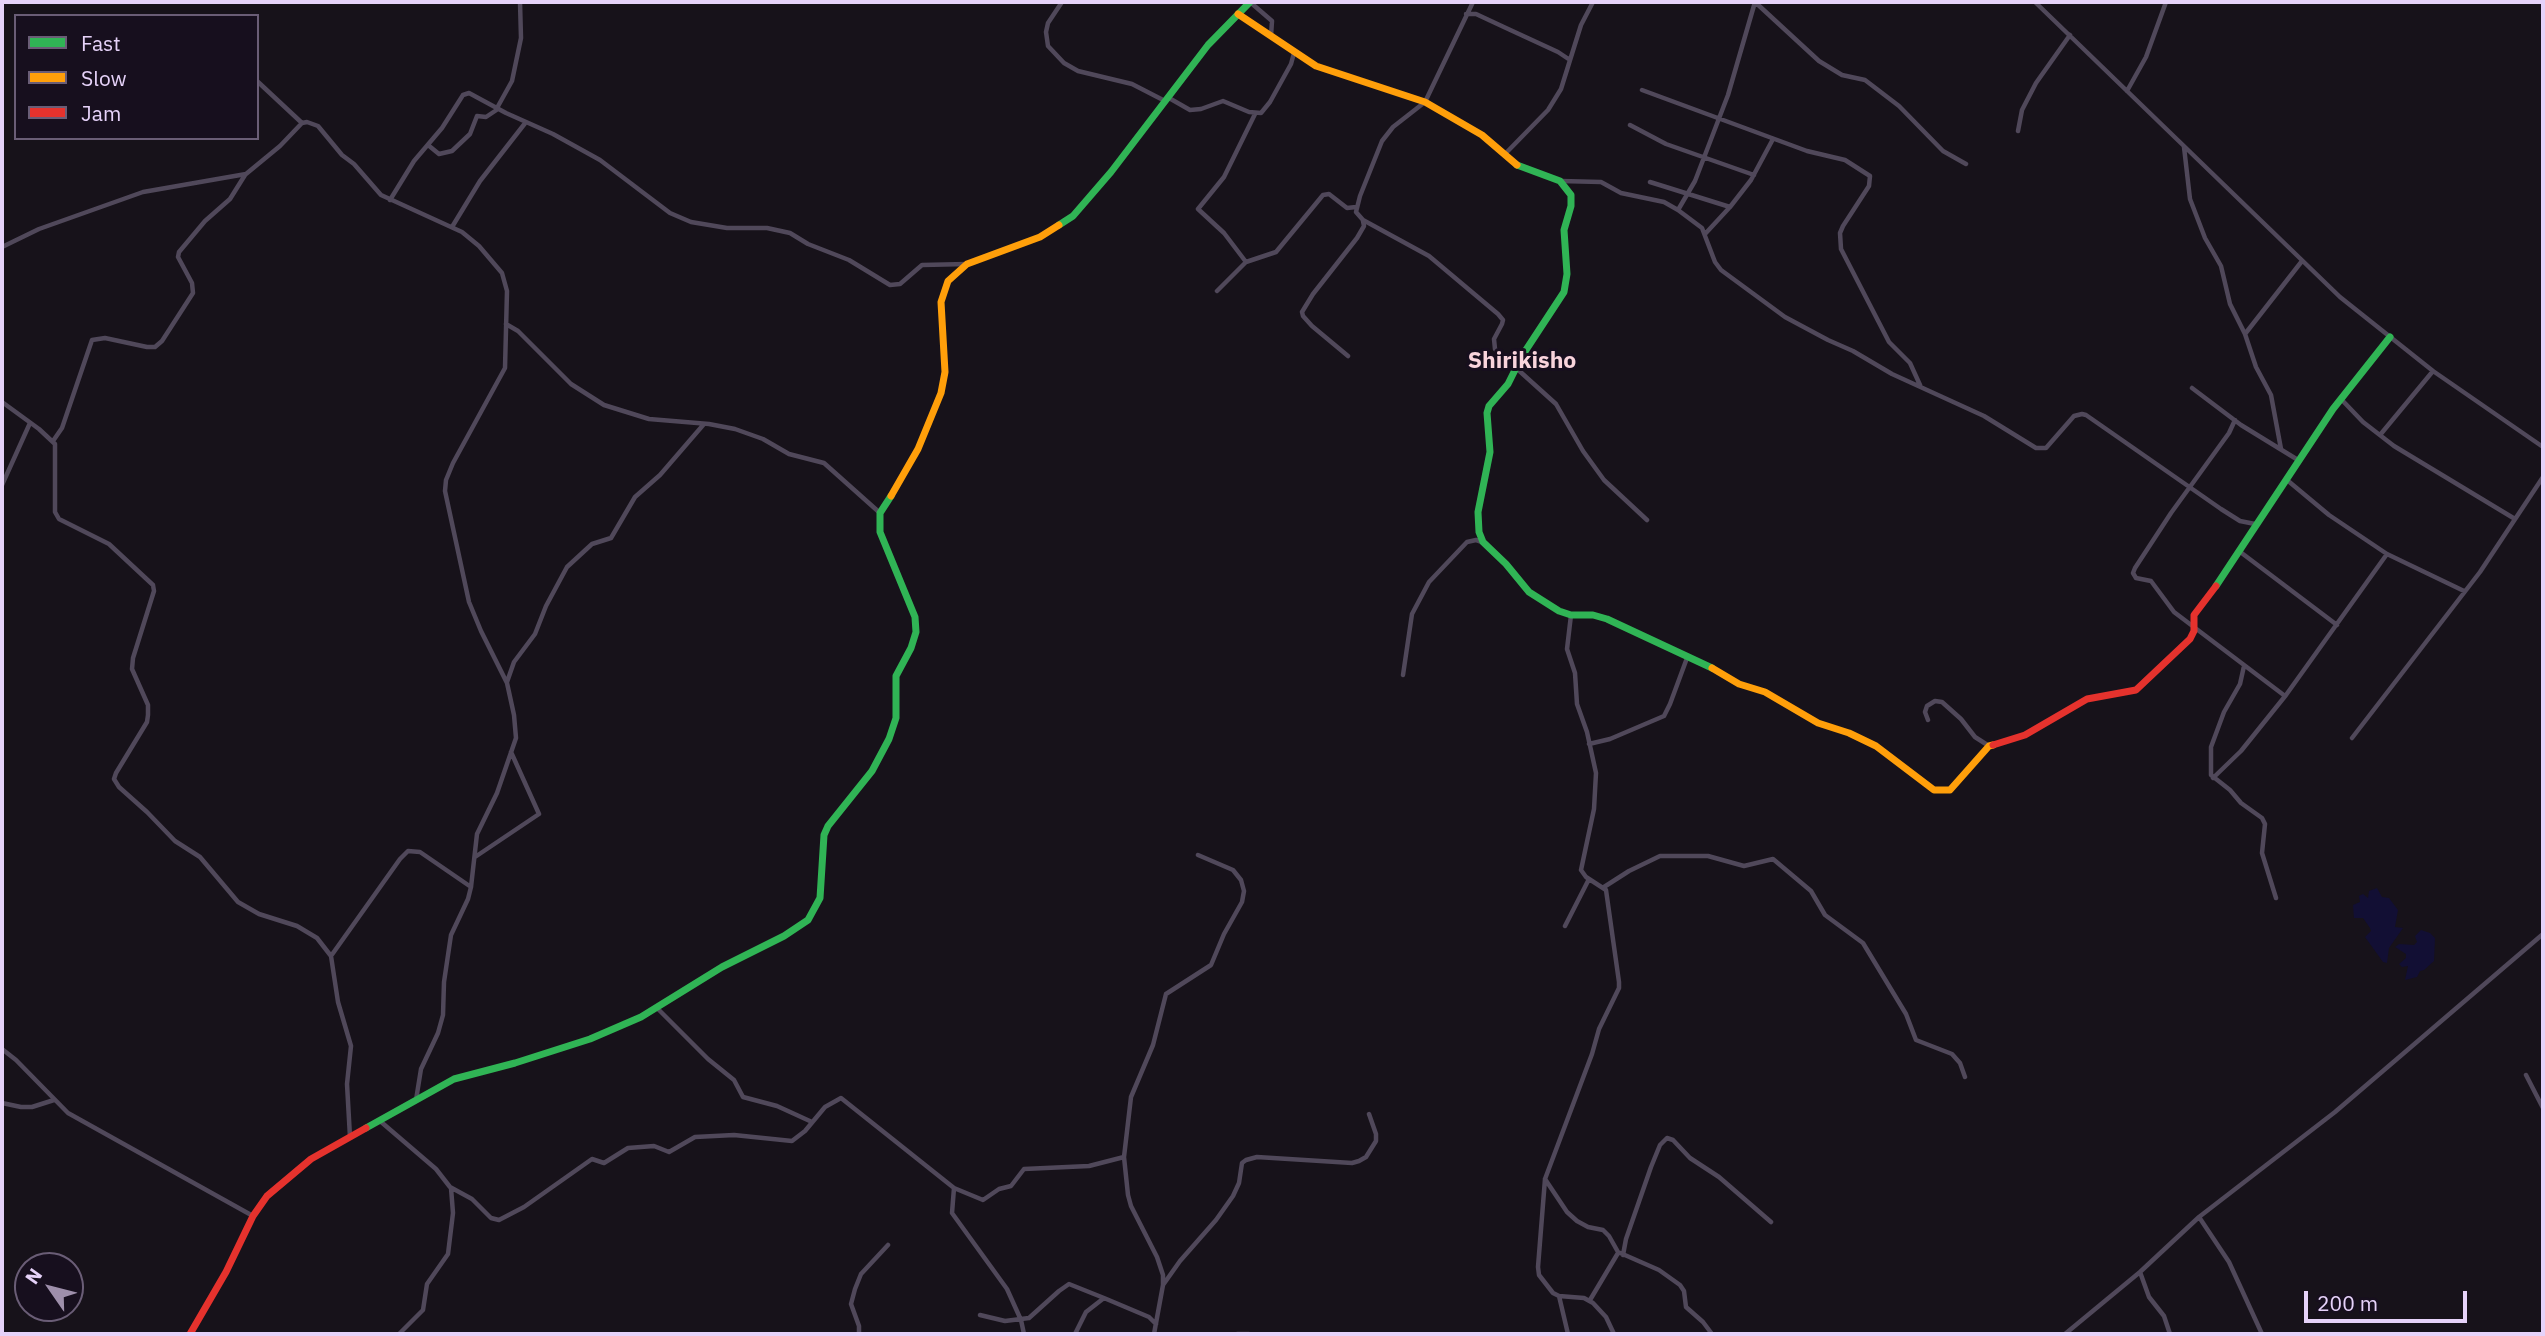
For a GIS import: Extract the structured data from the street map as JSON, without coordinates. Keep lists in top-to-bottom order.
{
  "districts": ["Shirikisho"],
  "legend": ["Fast", "Slow", "Jam"],
  "scale_bar": "200 m",
  "north": "top left"
}
